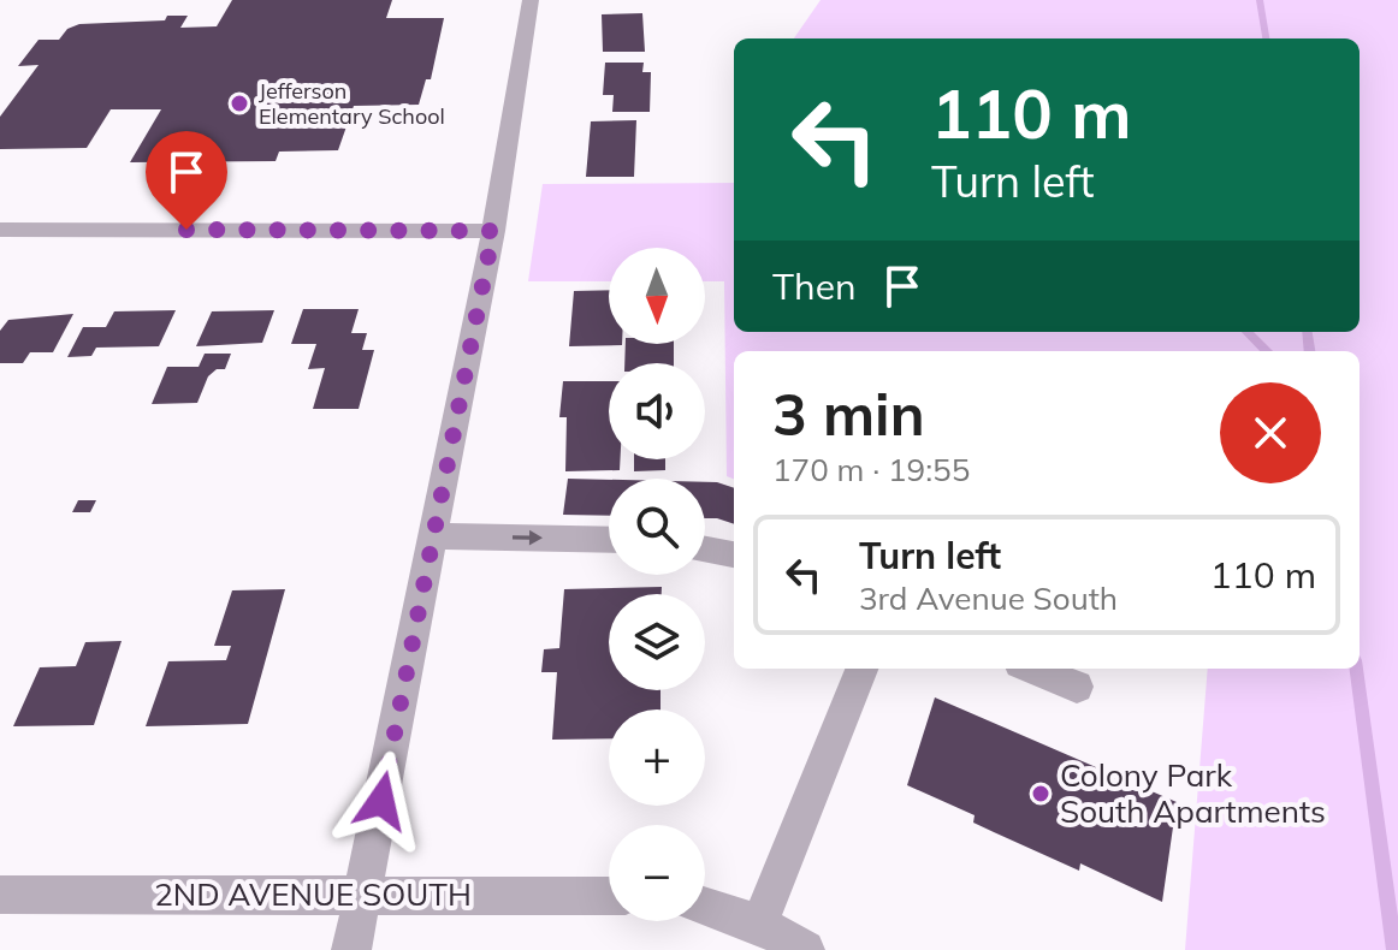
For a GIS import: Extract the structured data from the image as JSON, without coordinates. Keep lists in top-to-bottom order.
{
  "streets": {
    "street": ["2ND AVENUE SOUTH"]
  },
  "places": ["Jefferson Elementary School", "Colony Park South Apartments"],
  "north": "bottom",
  "page": {
    "turn": ["110 m", "Turn left"],
    "then": "Then",
    "map_buttons": ["+", "−"],
    "heading": ["3 min", "170 m · 19:55"],
    "list": [
      {
        "name": "Turn left",
        "note": "3rd Avenue South",
        "value": "110 m"
      }
    ]
  }
}
